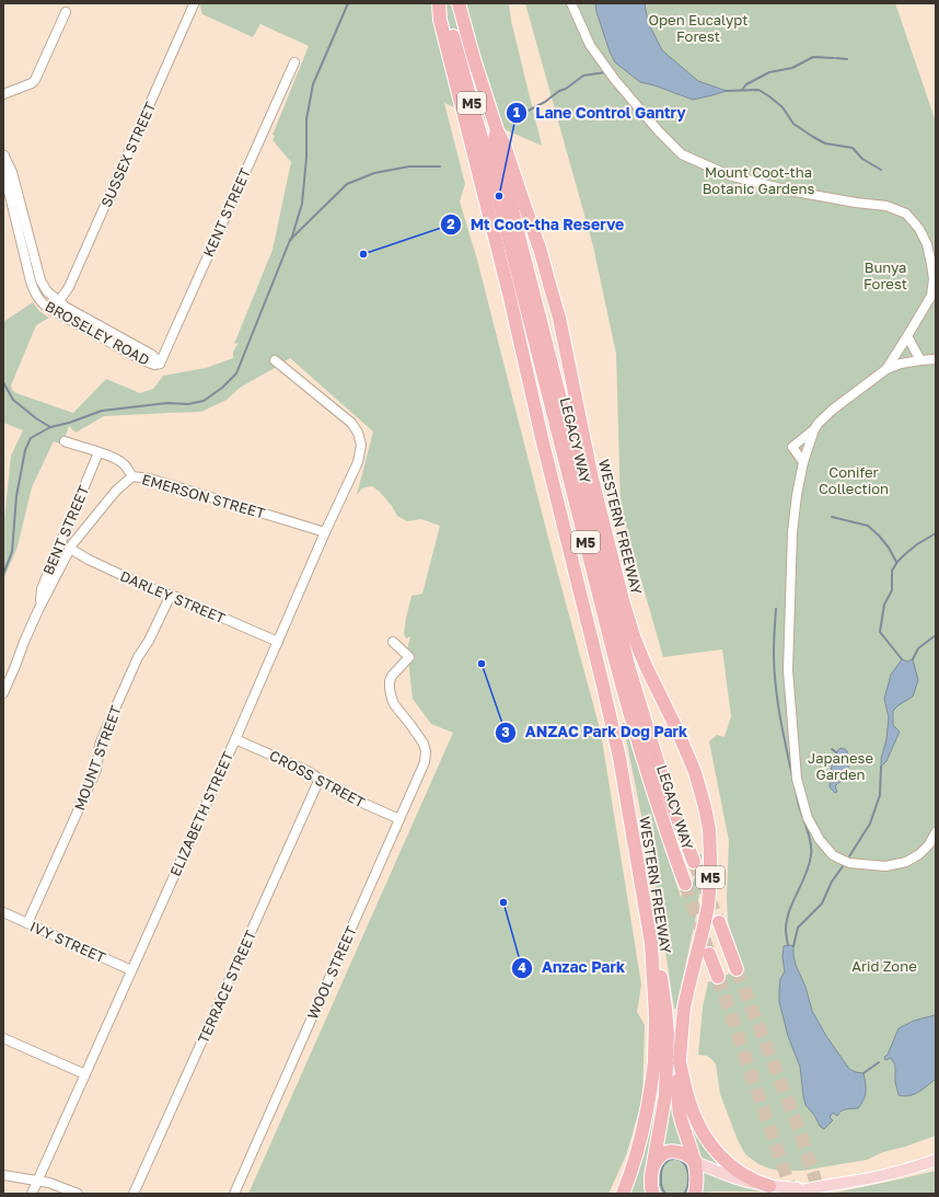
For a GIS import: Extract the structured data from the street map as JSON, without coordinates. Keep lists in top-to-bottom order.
{
  "streets": {
    "highway": ["M5", "LEGACY WAY", "WESTERN FREEWAY"],
    "street": [
      "SUSSEX STREET",
      "KENT STREET",
      "BROSELEY ROAD",
      "EMERSON STREET",
      "BENT STREET",
      "DARLEY STREET",
      "MOUNT STREET",
      "CROSS STREET",
      "ELIZABETH STREET",
      "IVY STREET",
      "WOOL STREET",
      "TERRACE STREET"
    ]
  },
  "crossings": [
    ["SUSSEX STREET", "BROSELEY ROAD"],
    ["KENT STREET", "BROSELEY ROAD"],
    ["LEGACY WAY", "WESTERN FREEWAY"],
    ["EMERSON STREET", "BENT STREET"],
    ["EMERSON STREET", "ELIZABETH STREET"],
    ["BENT STREET", "DARLEY STREET"],
    ["DARLEY STREET", "MOUNT STREET"],
    ["DARLEY STREET", "ELIZABETH STREET"],
    ["MOUNT STREET", "IVY STREET"],
    ["CROSS STREET", "ELIZABETH STREET"],
    ["CROSS STREET", "WOOL STREET"],
    ["CROSS STREET", "TERRACE STREET"],
    ["ELIZABETH STREET", "IVY STREET"]
  ],
  "parks": [
    "Open Eucalypt Forest",
    "Mount Coot-tha Botanic Gardens",
    "Bunya Forest",
    "Conifer Collection",
    "Japanese Garden",
    "Arid Zone"
  ],
  "places": [
    "Lane Control Gantry",
    "Mt Coot-tha Reserve",
    "ANZAC Park Dog Park",
    "Anzac Park"
  ]
}
